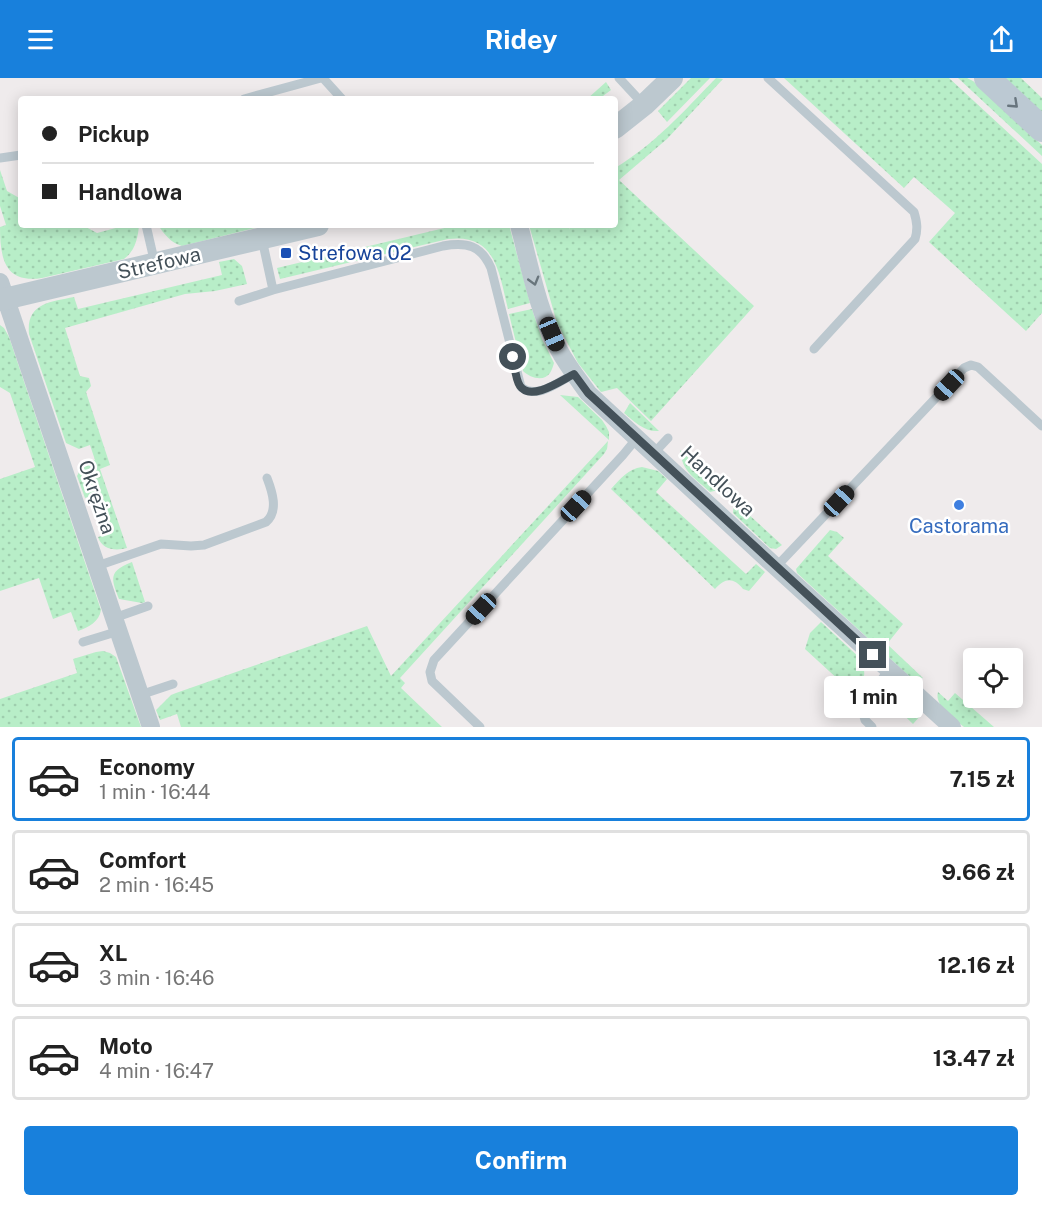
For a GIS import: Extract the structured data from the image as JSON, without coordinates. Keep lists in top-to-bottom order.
{
  "streets": {
    "street": ["Strefowa", "Handlowa", "Okrężna"]
  },
  "crossings": [
    ["Strefowa", "Okrężna"]
  ],
  "places": {
    "transit": ["Strefowa 02"],
    "other": ["Castorama"]
  },
  "page": {
    "header": "Ridey",
    "banner": ["Pickup", "Handlowa"],
    "bubble": "1 min",
    "list": [
      {
        "name": "Economy",
        "note": "1 min · 16:44",
        "value": "7.15 zł"
      },
      {
        "name": "Comfort",
        "note": "2 min · 16:45",
        "value": "9.66 zł"
      },
      {
        "name": "XL",
        "note": "3 min · 16:46",
        "value": "12.16 zł"
      },
      {
        "name": "Moto",
        "note": "4 min · 16:47",
        "value": "13.47 zł"
      }
    ],
    "buttons": "Confirm"
  }
}
